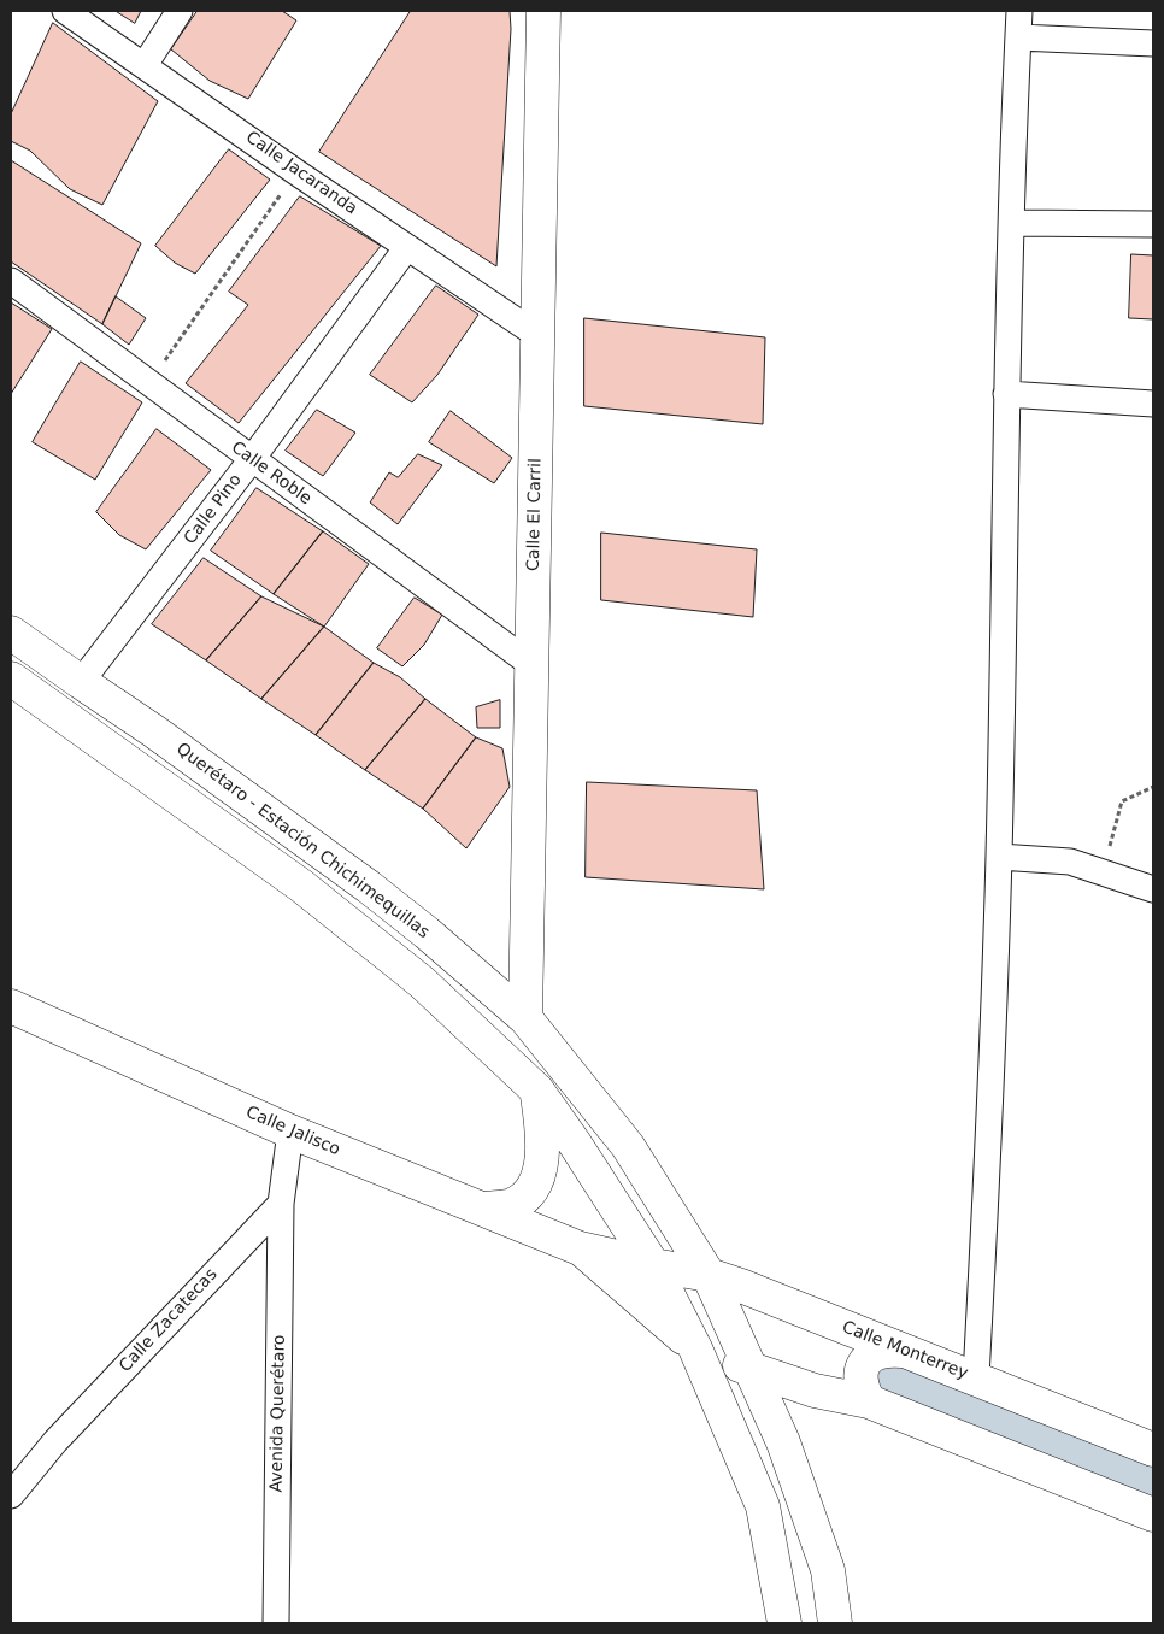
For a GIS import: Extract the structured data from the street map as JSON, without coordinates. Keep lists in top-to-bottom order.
{
  "streets": {
    "main road": [
      "Calle El Carril",
      "Querétaro - Estación Chichimequillas",
      "Calle Jalisco",
      "Calle Monterrey"
    ],
    "street": [
      "Calle Jacaranda",
      "Calle Roble",
      "Calle Pino",
      "Calle Zacatecas",
      "Avenida Querétaro"
    ]
  },
  "crossings": [
    ["Calle Jacaranda", "Calle Pino"],
    ["Calle Jacaranda", "Calle El Carril"],
    ["Calle Roble", "Calle Pino"],
    ["Calle Roble", "Calle El Carril"],
    ["Calle Pino", "Querétaro - Estación Chichimequillas"],
    ["Calle El Carril", "Querétaro - Estación Chichimequillas"],
    ["Querétaro - Estación Chichimequillas", "Calle Monterrey"],
    ["Calle Jalisco", "Calle Monterrey"],
    ["Calle Zacatecas", "Avenida Querétaro"]
  ]
}
